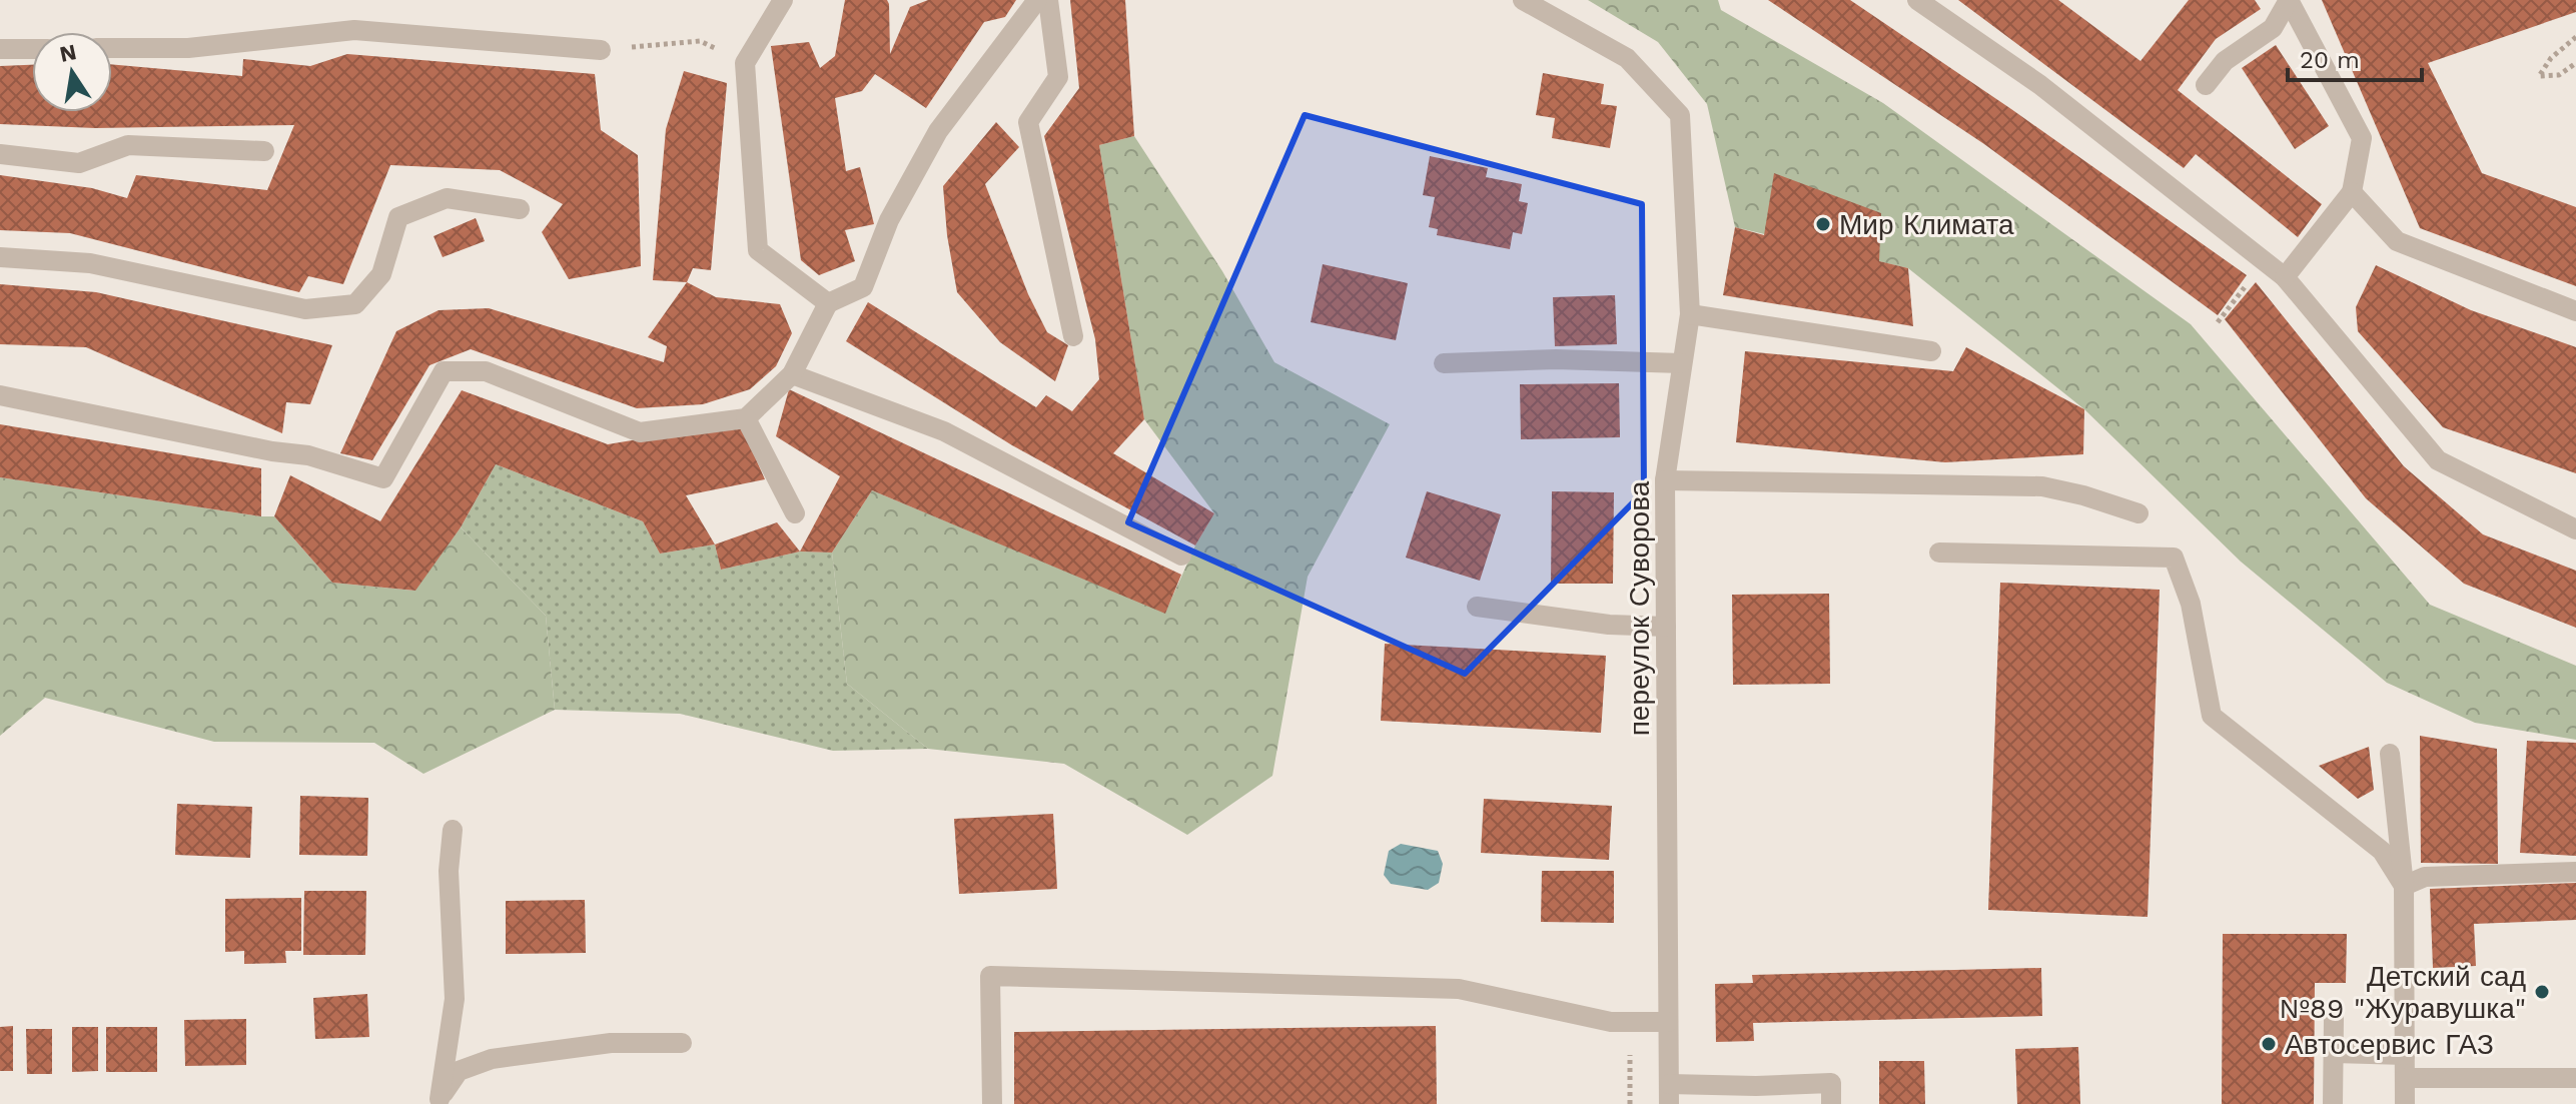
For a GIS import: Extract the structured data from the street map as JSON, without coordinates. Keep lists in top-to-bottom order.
{
  "streets": {
    "street": ["переулок Суворова"]
  },
  "places": ["Мир Климата", "Детский сад №89 \"Журавушка\"", "Автосервис ГАЗ"],
  "scale_bar": "20 m",
  "north": "top"
}
